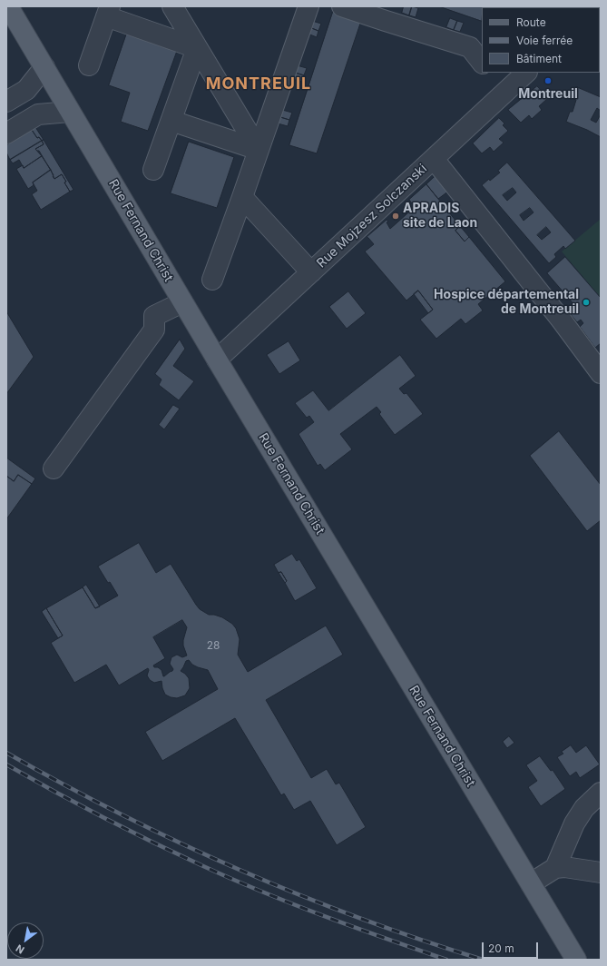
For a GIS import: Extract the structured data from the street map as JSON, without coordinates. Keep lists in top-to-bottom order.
{
  "streets": {
    "main road": ["Rue Fernand Christ"],
    "street": ["Rue Mojzesz Solczanski"]
  },
  "crossings": [
    ["Rue Mojzesz Solczanski", "Rue Fernand Christ"]
  ],
  "districts": ["MONTREUIL"],
  "places": ["Montreuil", "APRADIS site de Laon", "Hospice départemental de Montreuil"],
  "house_numbers": ["28"],
  "legend": ["Route", "Voie ferrée", "Bâtiment"],
  "scale_bar": "20 m",
  "north": "bottom left"
}
